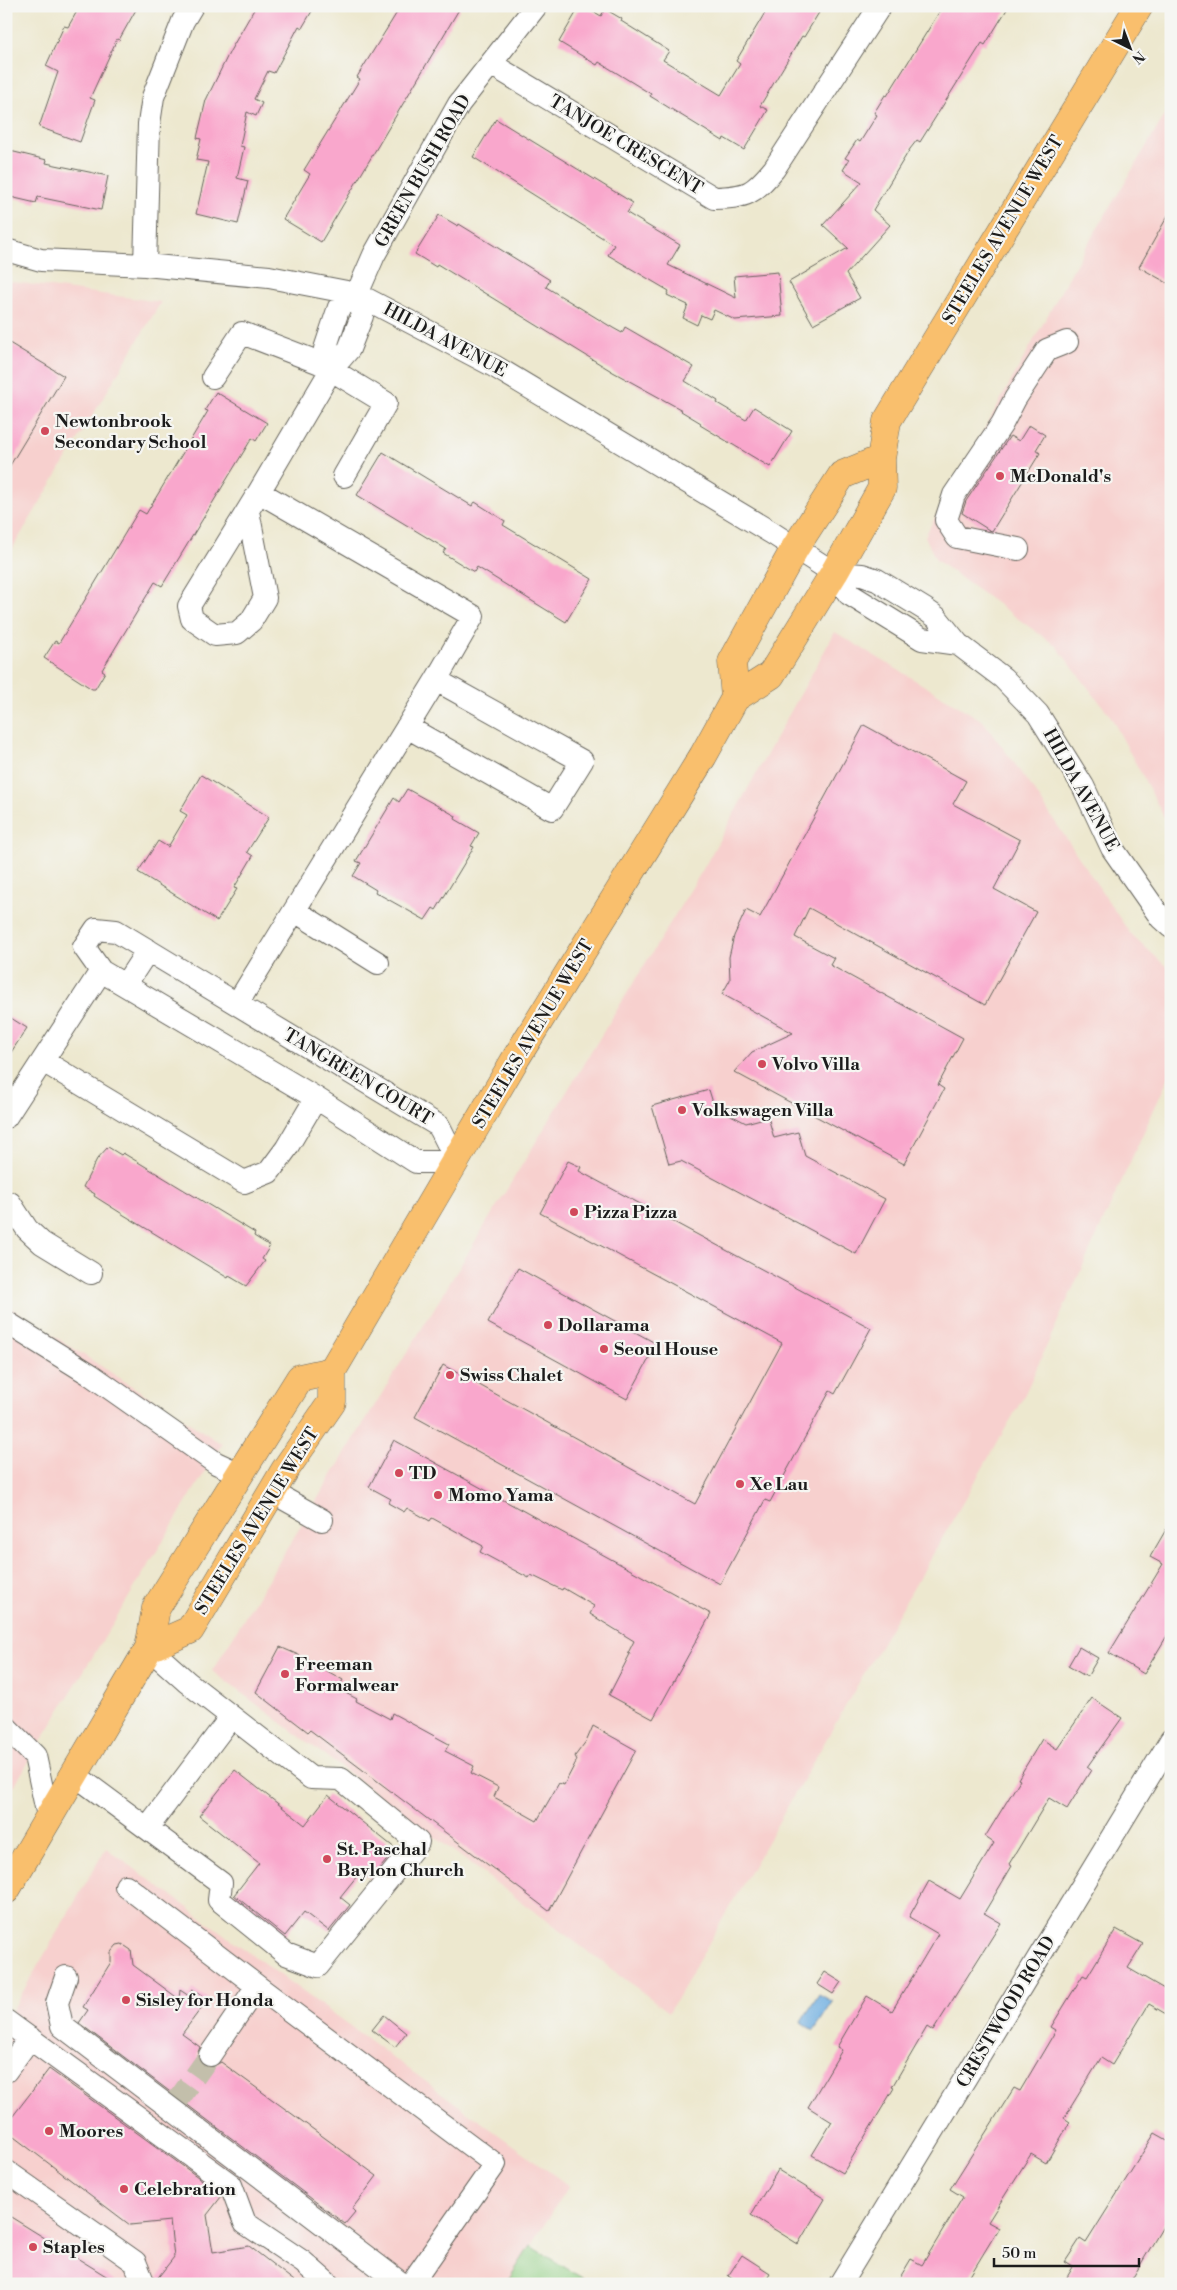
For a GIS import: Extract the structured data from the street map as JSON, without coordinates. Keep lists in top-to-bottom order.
{
  "streets": {
    "main road": ["STEELES AVENUE WEST"],
    "street": [
      "TANJOE CRESCENT",
      "GREEN BUSH ROAD",
      "HILDA AVENUE",
      "TANGREEN COURT",
      "CRESTWOOD ROAD"
    ]
  },
  "crossings": [
    ["TANJOE CRESCENT", "GREEN BUSH ROAD"],
    ["GREEN BUSH ROAD", "HILDA AVENUE"],
    ["STEELES AVENUE WEST", "HILDA AVENUE"],
    ["STEELES AVENUE WEST", "TANGREEN COURT"]
  ],
  "places": [
    "Newtonbrook Secondary School",
    "McDonald's",
    "Volvo Villa",
    "Volkswagen Villa",
    "Pizza Pizza",
    "Dollarama",
    "Seoul House",
    "Swiss Chalet",
    "TD",
    "Xe Lau",
    "Momo Yama",
    "Freeman Formalwear",
    "St. Paschal Baylon Church",
    "Sisley for Honda",
    "Moores",
    "Celebration",
    "Staples"
  ],
  "scale_bar": "50 m",
  "north": "bottom right"
}
